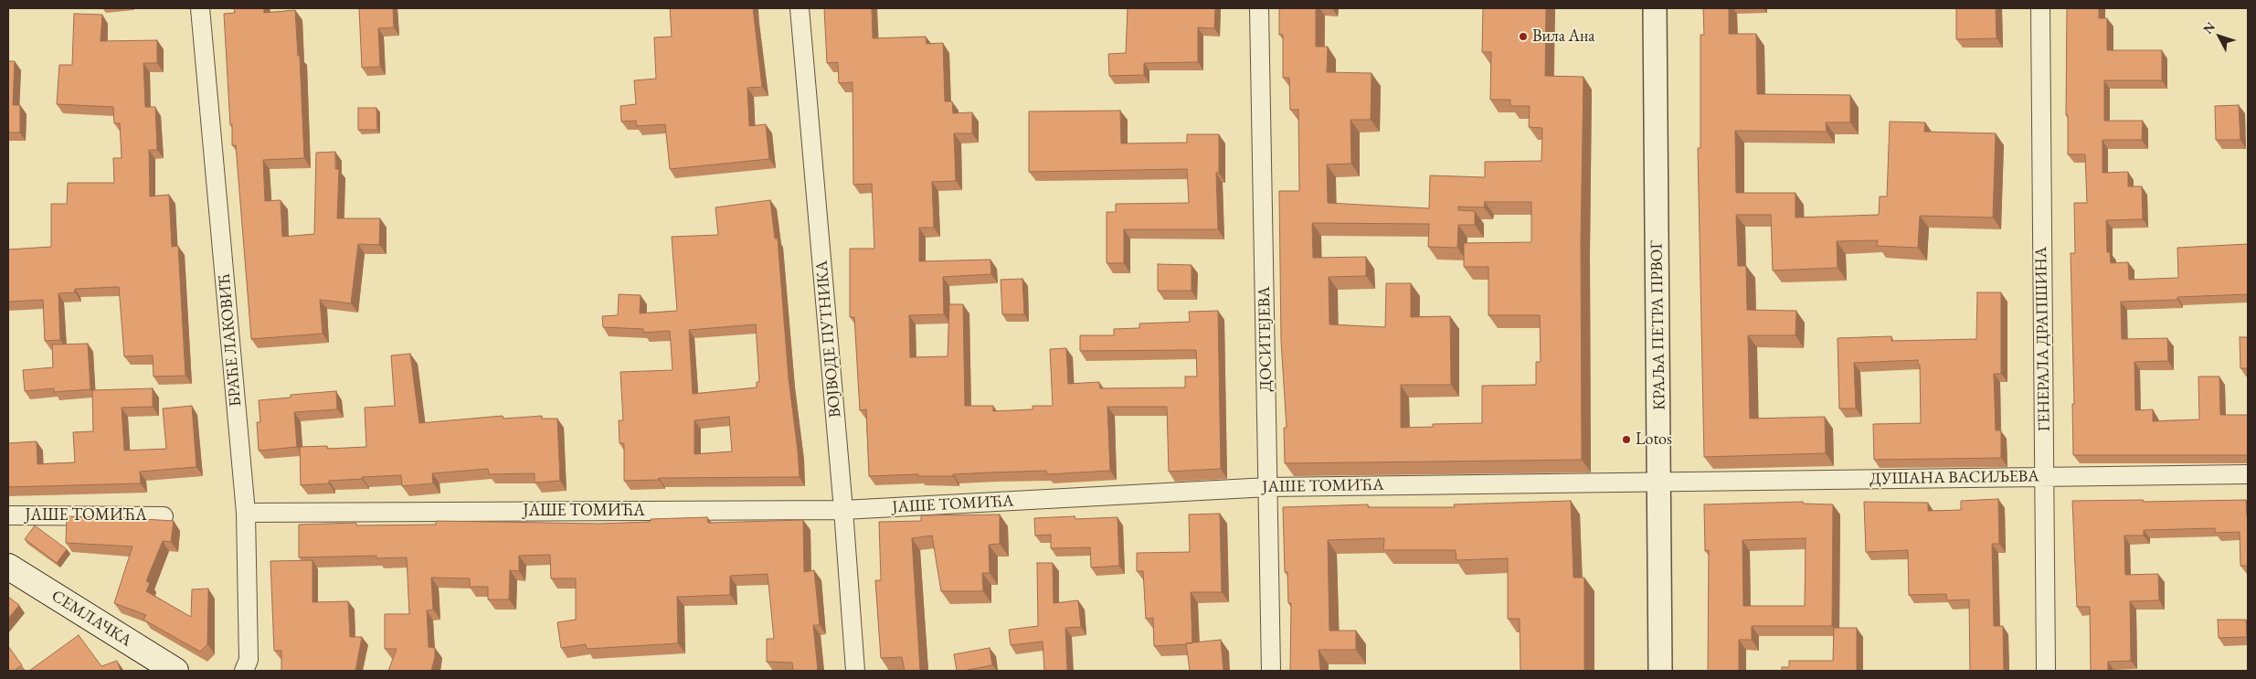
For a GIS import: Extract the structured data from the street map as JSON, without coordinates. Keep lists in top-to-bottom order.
{
  "streets": {
    "main road": ["СЕМЛАЧКА"],
    "street": [
      "КРАЉА ПЕТРА ПРВОГ",
      "ВОЈВОДЕ ПУТНИКА",
      "ДОСИТЕЈЕВА",
      "ГЕНЕРАЛА ДРАПШИНА",
      "БРАЋЕ ЛАКОВИЋ",
      "ДУШАНА ВАСИЉЕВА",
      "ЈАШЕ ТОМИЋА"
    ]
  },
  "crossings": [
    ["КРАЉА ПЕТРА ПРВОГ", "ДУШАНА ВАСИЉЕВА"],
    ["КРАЉА ПЕТРА ПРВОГ", "ЈАШЕ ТОМИЋА"],
    ["ВОЈВОДЕ ПУТНИКА", "ЈАШЕ ТОМИЋА"],
    ["ДОСИТЕЈЕВА", "ЈАШЕ ТОМИЋА"],
    ["ГЕНЕРАЛА ДРАПШИНА", "ДУШАНА ВАСИЉЕВА"],
    ["БРАЋЕ ЛАКОВИЋ", "ЈАШЕ ТОМИЋА"],
    ["ДУШАНА ВАСИЉЕВА", "ЈАШЕ ТОМИЋА"]
  ],
  "places": ["Вила Ана", "Lotos"],
  "north": "top left"
}
